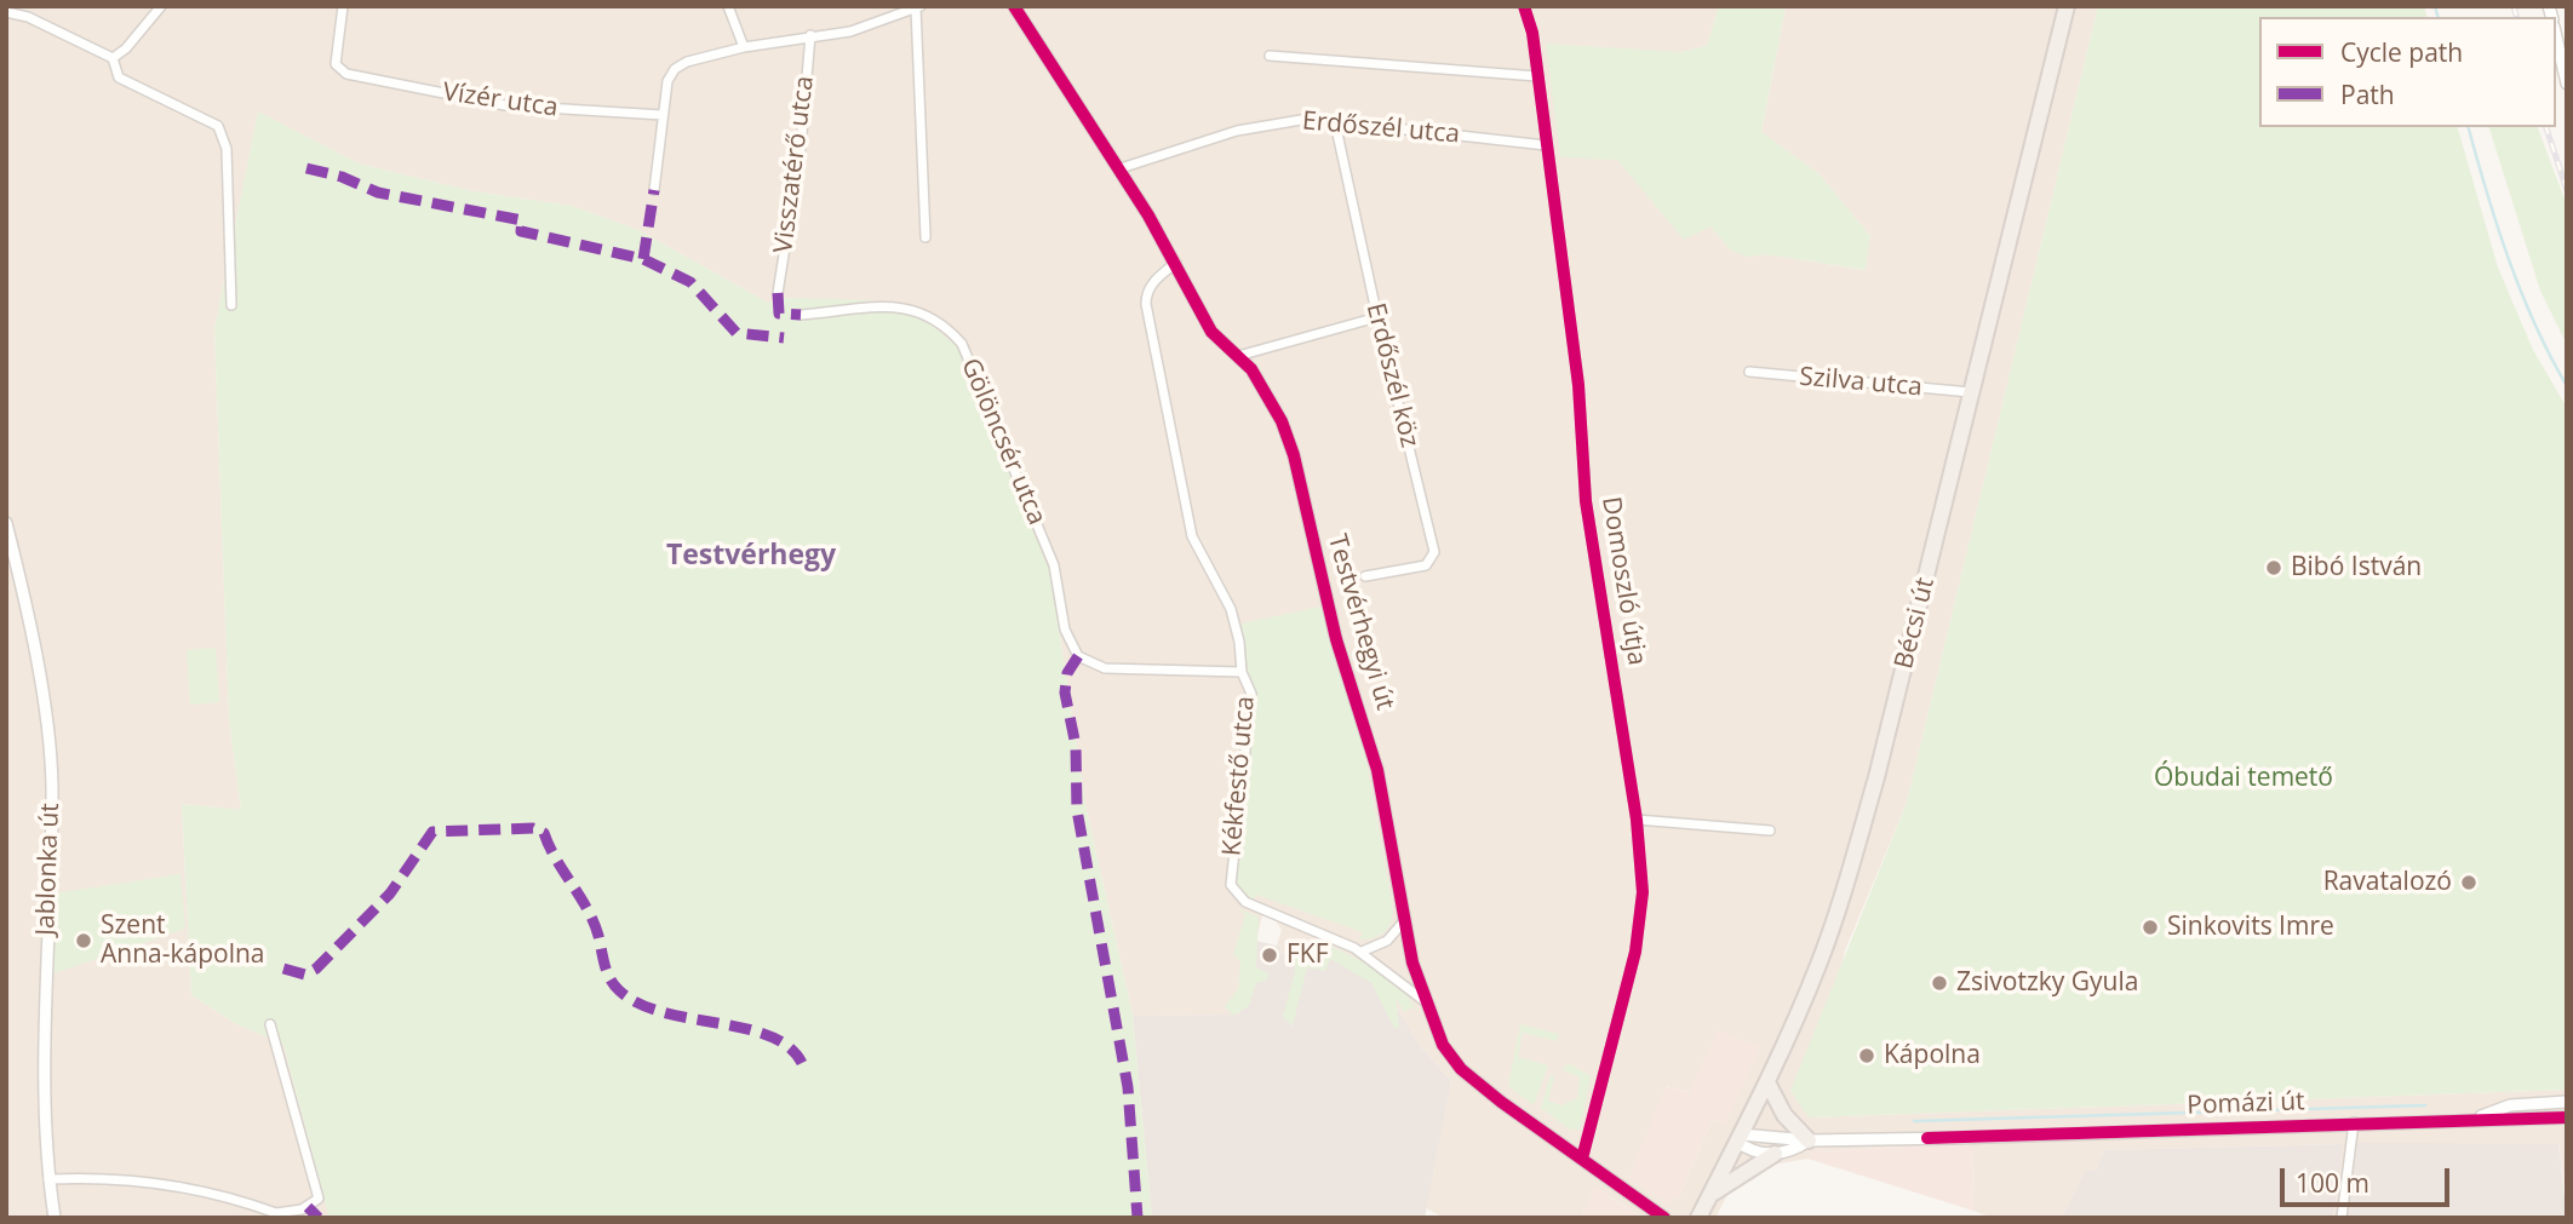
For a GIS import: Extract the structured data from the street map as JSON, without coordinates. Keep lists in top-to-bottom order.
{
  "streets": {
    "main road": ["Bécsi út"],
    "street": [
      "Vízér utca",
      "Erdőszél utca",
      "Visszatérő utca",
      "Erdőszél köz",
      "Szilva utca",
      "Gölöncsér utca",
      "Domoszló útja",
      "Testvérhegyi út",
      "Kékfestő utca",
      "Jablonka út",
      "Pomázi út"
    ]
  },
  "crossings": [
    ["Vízér utca", "Visszatérő utca"],
    ["Erdőszél utca", "Erdőszél köz"],
    ["Erdőszél utca", "Domoszló útja"],
    ["Erdőszél utca", "Testvérhegyi út"],
    ["Szilva utca", "Bécsi út"],
    ["Gölöncsér utca", "Kékfestő utca"],
    ["Domoszló útja", "Testvérhegyi út"],
    ["Testvérhegyi út", "Kékfestő utca"],
    ["Bécsi út", "Pomázi út"]
  ],
  "districts": ["Testvérhegy"],
  "parks": ["Óbudai temető"],
  "places": [
    "Bibó István",
    "Ravatalozó",
    "Sinkovits Imre",
    "Szent Anna-kápolna",
    "FKF",
    "Zsivotzky Gyula",
    "Kápolna"
  ],
  "legend": ["Cycle path", "Path"],
  "scale_bar": "100 m"
}
